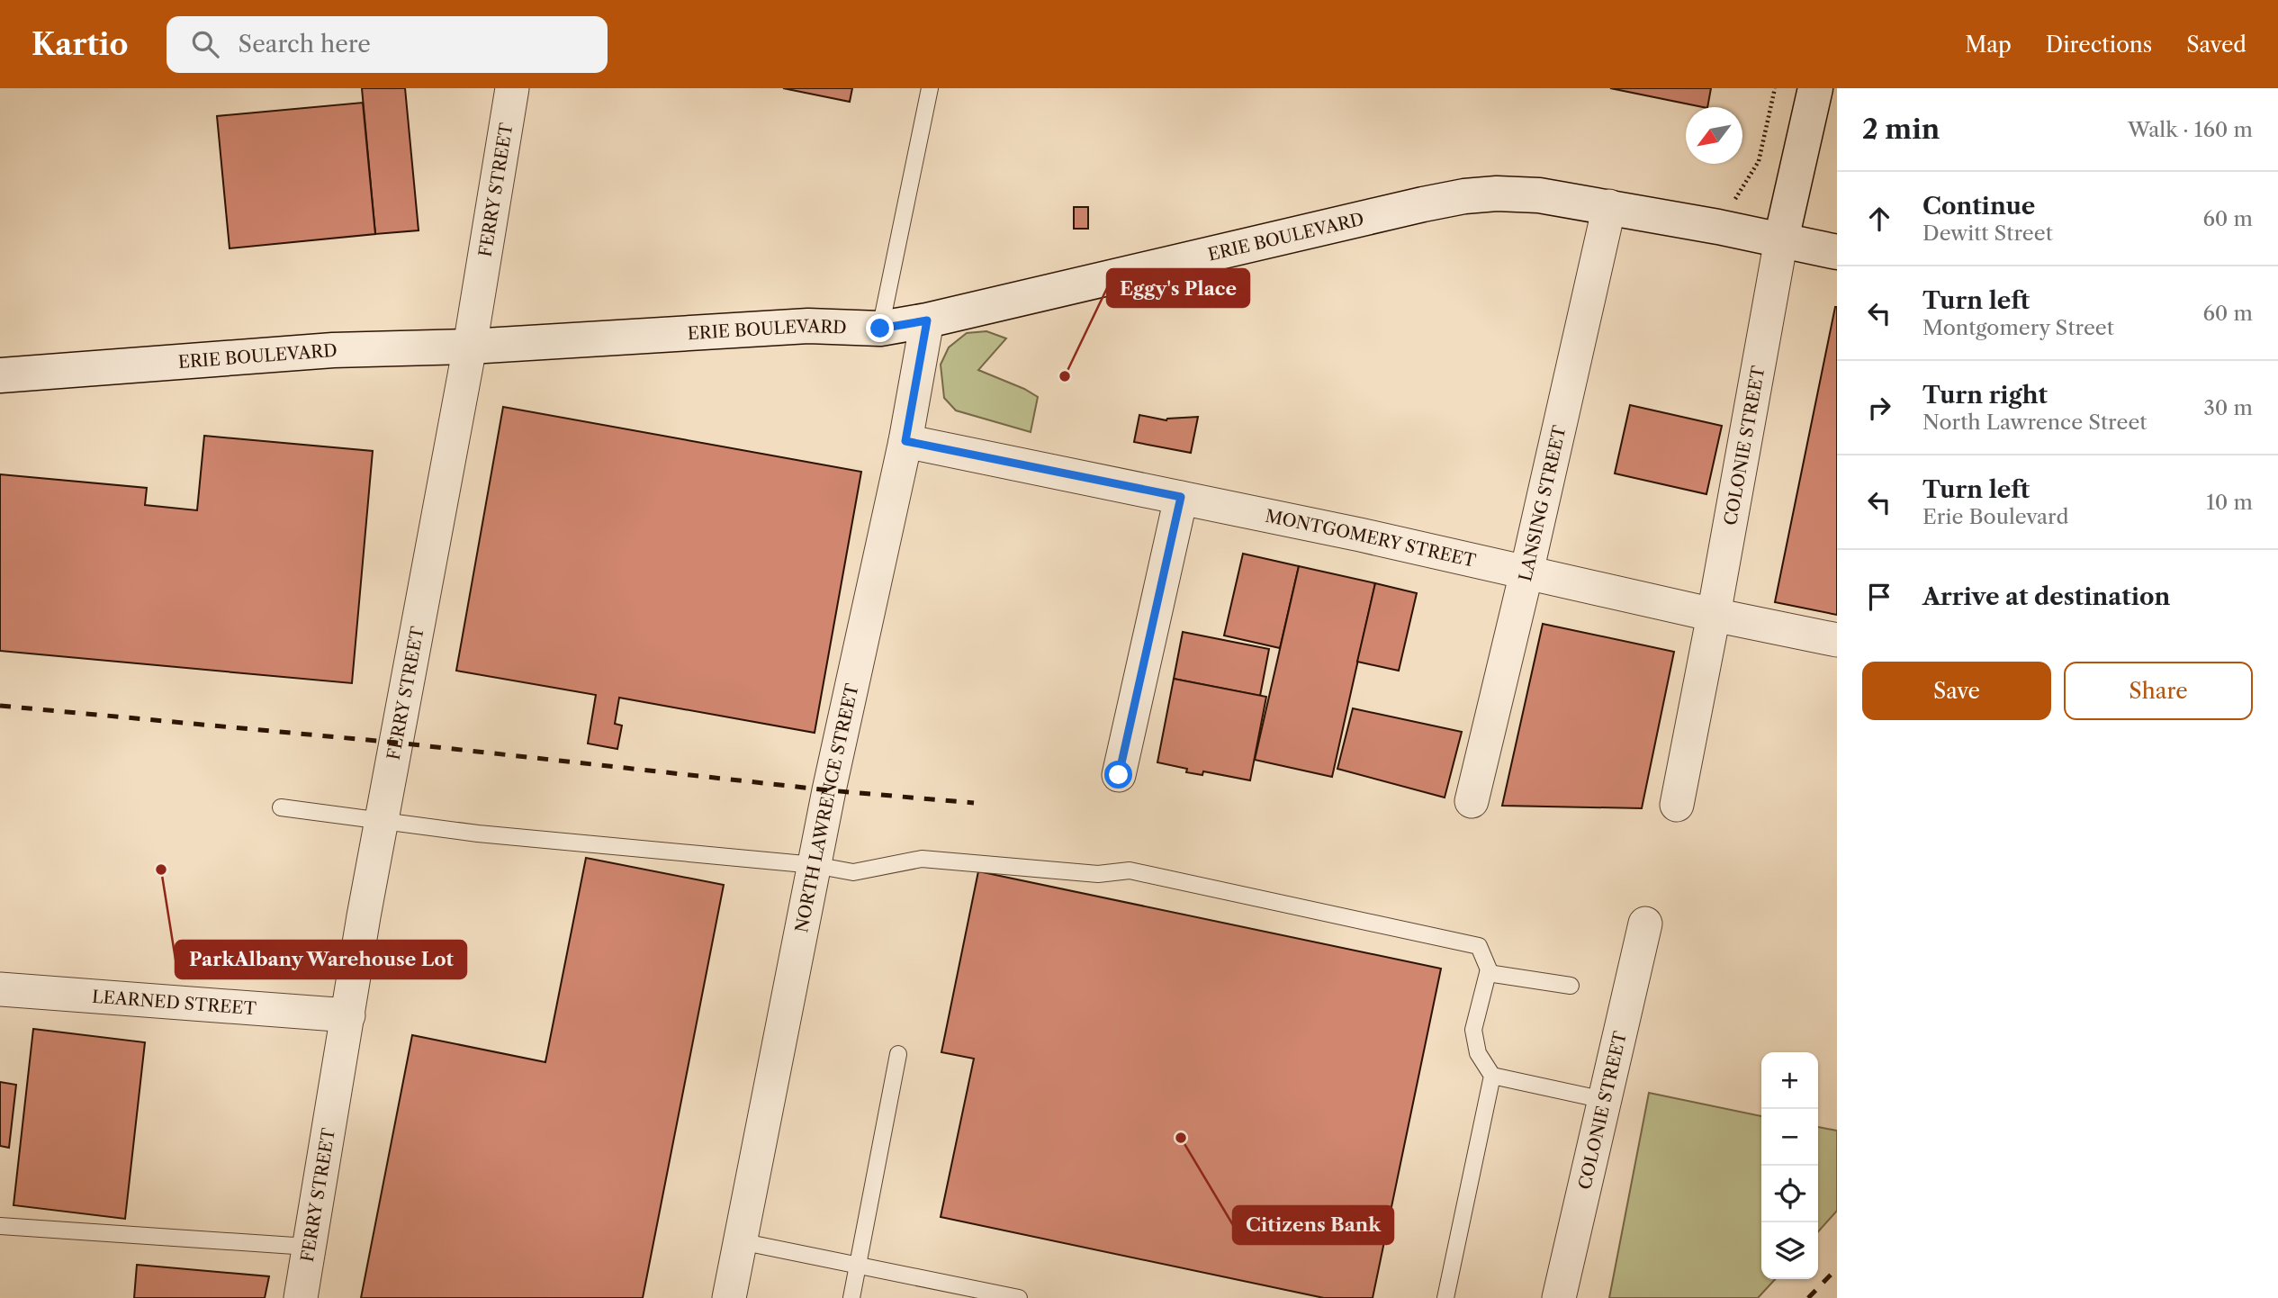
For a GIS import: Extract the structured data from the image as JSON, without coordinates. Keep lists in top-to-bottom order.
{
  "streets": {
    "street": [
      "FERRY STREET",
      "ERIE BOULEVARD",
      "COLONIE STREET",
      "LANSING STREET",
      "MONTGOMERY STREET",
      "NORTH LAWRENCE STREET",
      "LEARNED STREET"
    ]
  },
  "crossings": [
    ["FERRY STREET", "ERIE BOULEVARD"],
    ["FERRY STREET", "LEARNED STREET"],
    ["ERIE BOULEVARD", "COLONIE STREET"],
    ["ERIE BOULEVARD", "LANSING STREET"],
    ["ERIE BOULEVARD", "NORTH LAWRENCE STREET"],
    ["COLONIE STREET", "MONTGOMERY STREET"],
    ["LANSING STREET", "MONTGOMERY STREET"],
    ["MONTGOMERY STREET", "NORTH LAWRENCE STREET"]
  ],
  "places": ["Eggy's Place", "ParkAlbany Warehouse Lot", "Citizens Bank"],
  "north": "bottom left",
  "page": {
    "header": "Kartio",
    "search": "Search here",
    "nav": ["Map", "Directions", "Saved"],
    "heading": ["2 min", "Walk · 160 m"],
    "list": [
      ["Continue", "Dewitt Street", "60 m"],
      ["Turn left", "Montgomery Street", "60 m"],
      ["Turn right", "North Lawrence Street", "30 m"],
      ["Turn left", "Erie Boulevard", "10 m"],
      "Arrive at destination"
    ],
    "buttons": ["Save", "Share"],
    "map_buttons": ["+", "−"]
  }
}
